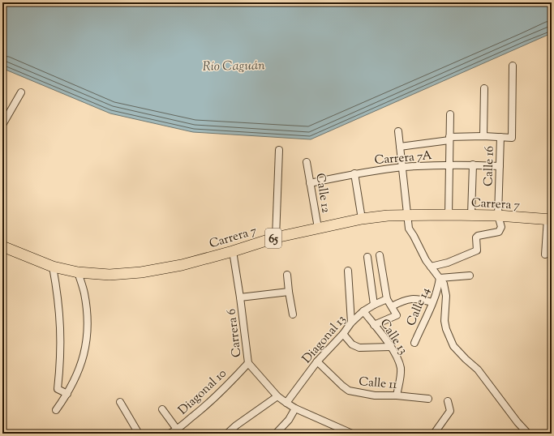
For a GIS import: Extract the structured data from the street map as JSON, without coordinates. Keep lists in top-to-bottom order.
{
  "streets": {
    "main road": ["Carrera 7", "65"],
    "street": [
      "Carrera 7A",
      "Calle 16",
      "Calle 12",
      "Calle 14",
      "Carrera 6",
      "Calle 13",
      "Diagonal 13",
      "Calle 11",
      "Diagonal 10"
    ]
  },
  "crossings": [
    ["Carrera 7A", "Calle 16"],
    ["Carrera 7A", "Calle 12"],
    ["Calle 16", "Carrera 7"],
    ["Calle 12", "Carrera 7"],
    ["Carrera 7", "Carrera 6"],
    ["Carrera 6", "Diagonal 13"],
    ["Carrera 6", "Diagonal 10"],
    ["Calle 13", "Diagonal 13"],
    ["Calle 13", "Calle 11"],
    ["Diagonal 13", "Calle 11"]
  ],
  "water": ["Río Caguán"]
}
